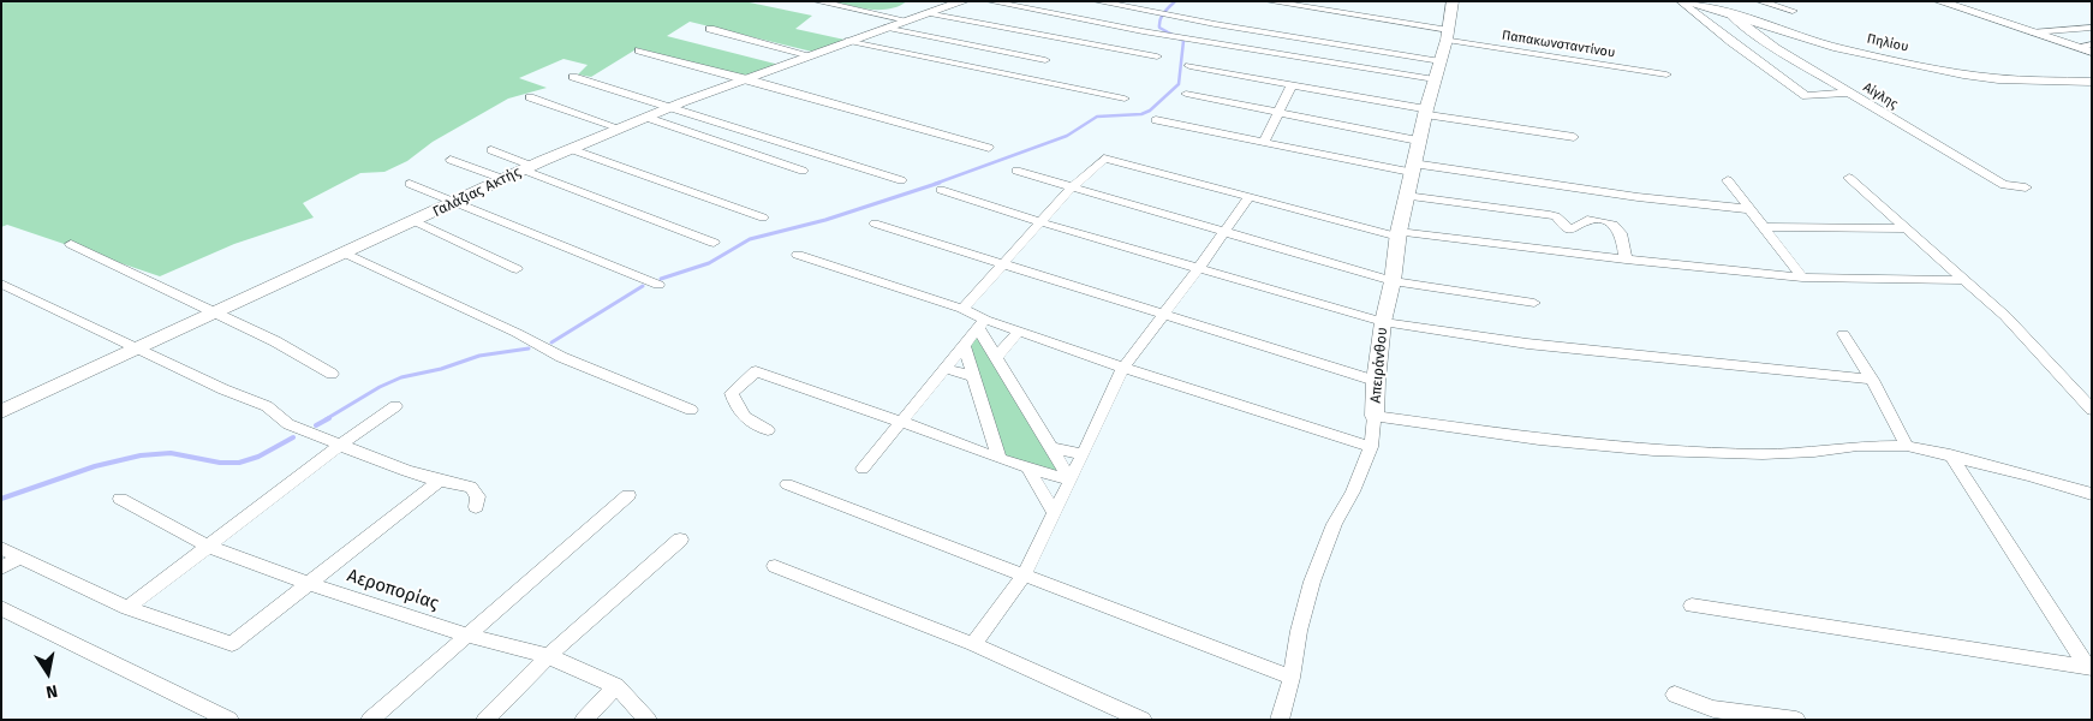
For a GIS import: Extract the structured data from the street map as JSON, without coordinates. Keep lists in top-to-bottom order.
{
  "streets": {
    "street": [
      "Πηλίου",
      "Παπακωνσταντίνου",
      "Αίγλης",
      "Γαλάζιας Ακτής",
      "Απειράνθου",
      "Αεροπορίας"
    ]
  },
  "crossings": [
    ["Πηλίου", "Αίγλης"],
    ["Παπακωνσταντίνου", "Απειράνθου"]
  ],
  "north": "bottom"
}
